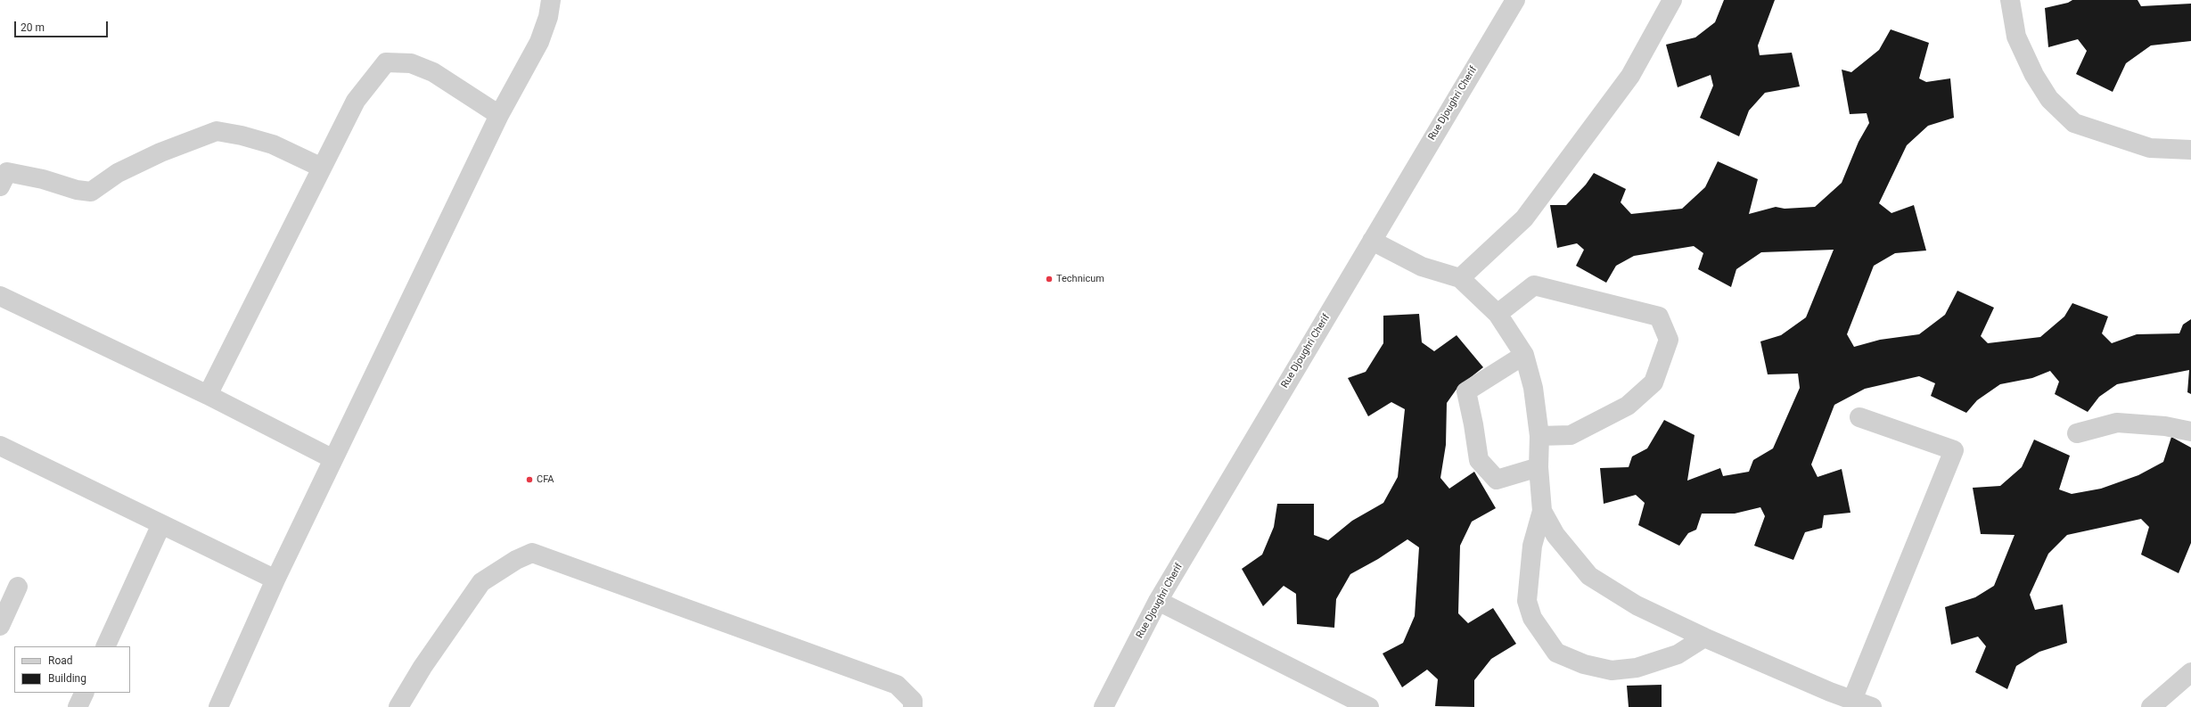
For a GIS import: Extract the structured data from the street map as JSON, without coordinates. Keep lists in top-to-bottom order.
{
  "streets": {
    "street": ["Rue Djoughri Cherif"]
  },
  "places": ["Technicum", "CFA"],
  "legend": ["Road", "Building"],
  "scale_bar": "20 m"
}
